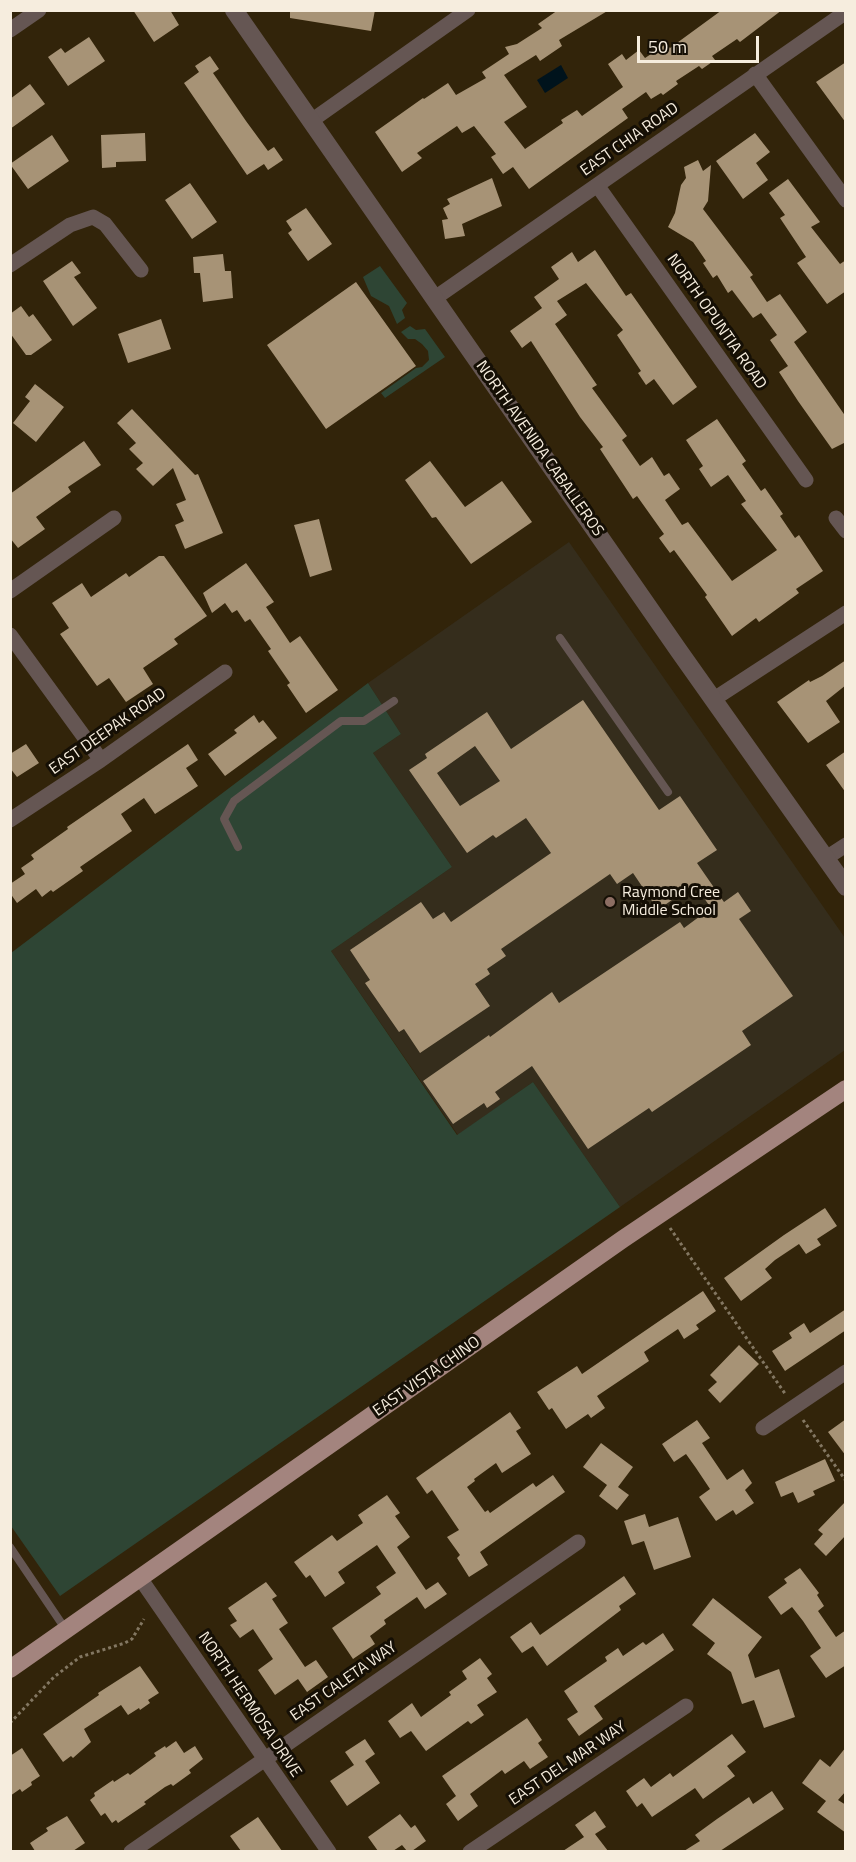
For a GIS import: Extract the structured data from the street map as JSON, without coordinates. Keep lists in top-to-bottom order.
{
  "streets": {
    "main road": ["EAST VISTA CHINO"],
    "street": [
      "EAST CHIA ROAD",
      "NORTH OPUNTIA ROAD",
      "NORTH AVENIDA CABALLEROS",
      "EAST DEEPAK ROAD",
      "EAST CALETA WAY",
      "NORTH HERMOSA DRIVE",
      "EAST DEL MAR WAY"
    ]
  },
  "crossings": [
    ["EAST CHIA ROAD", "NORTH OPUNTIA ROAD"],
    ["EAST CHIA ROAD", "NORTH AVENIDA CABALLEROS"],
    ["EAST VISTA CHINO", "NORTH HERMOSA DRIVE"],
    ["EAST CALETA WAY", "NORTH HERMOSA DRIVE"]
  ],
  "places": ["Raymond Cree Middle School"],
  "scale_bar": "50 m"
}
